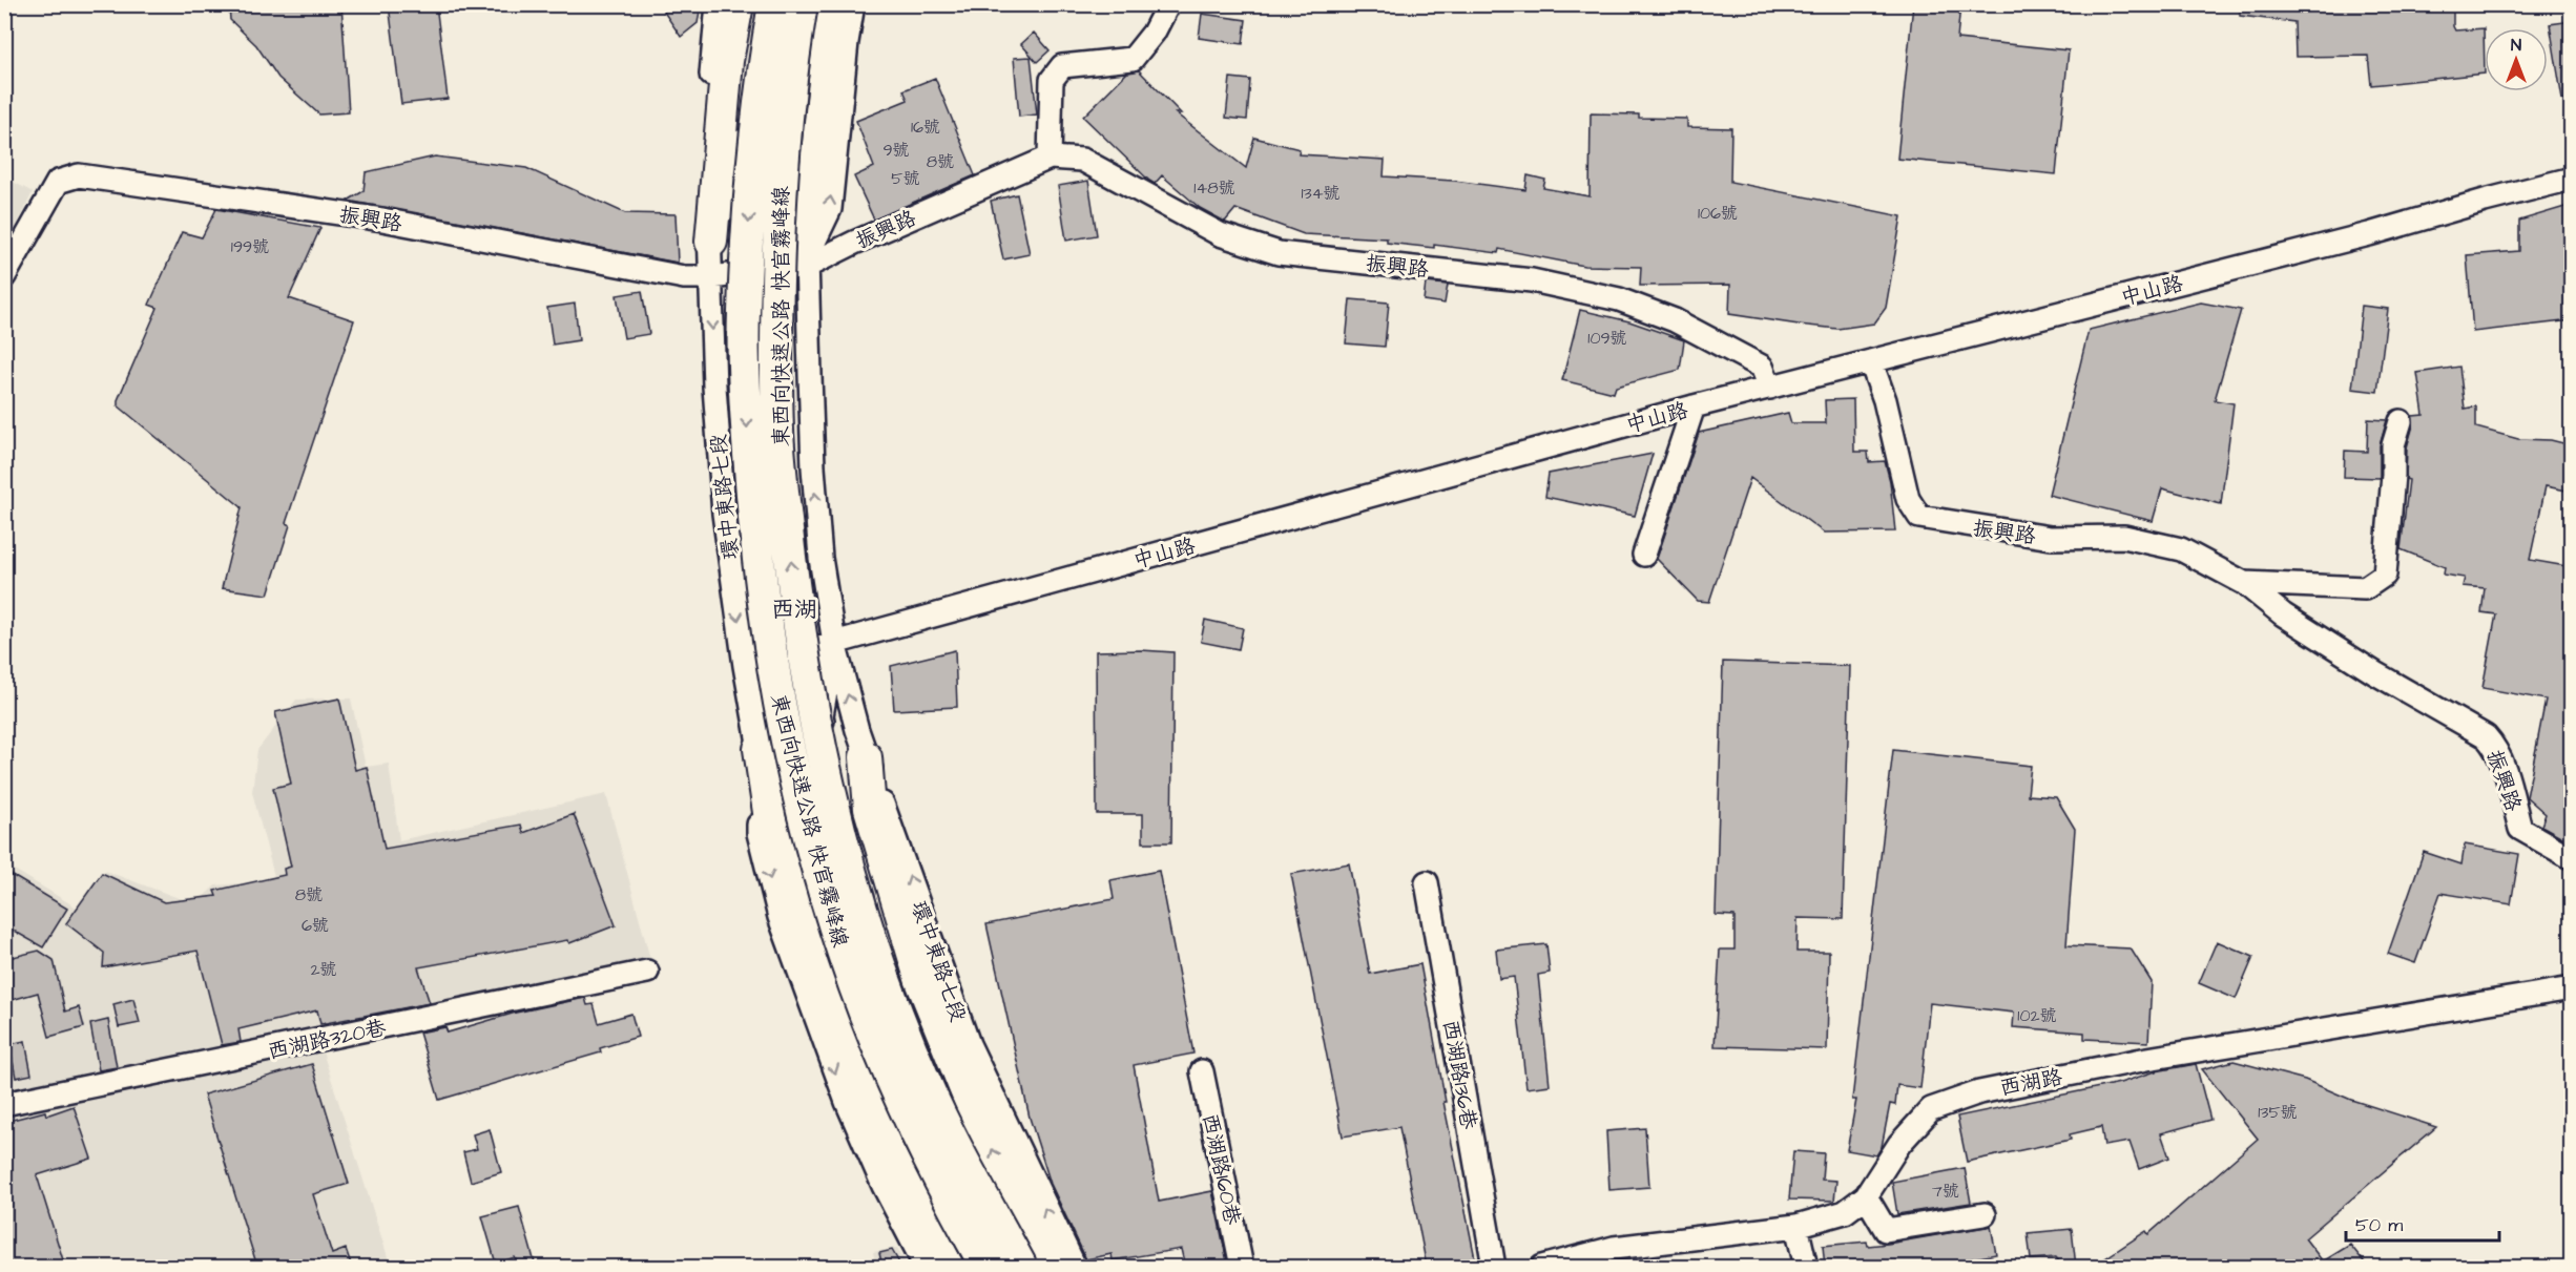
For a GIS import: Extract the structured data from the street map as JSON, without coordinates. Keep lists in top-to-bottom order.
{
  "streets": {
    "highway": ["東西向快速公路 快官霧峰線"],
    "street": [
      "振興路",
      "中山路",
      "環中東路七段",
      "西湖路320巷",
      "西湖路136巷",
      "西湖路",
      "西湖路160巷"
    ]
  },
  "crossings": [
    ["振興路", "中山路"],
    ["振興路", "環中東路七段"],
    ["中山路", "環中東路七段"]
  ],
  "districts": ["西湖"],
  "house_numbers": [
    "16號",
    "9號",
    "8號",
    "5號",
    "148號",
    "134號",
    "106號",
    "199號",
    "109號",
    "8號",
    "6號",
    "2號",
    "102號",
    "135號",
    "7號"
  ],
  "scale_bar": "50 m",
  "north": "top"
}
